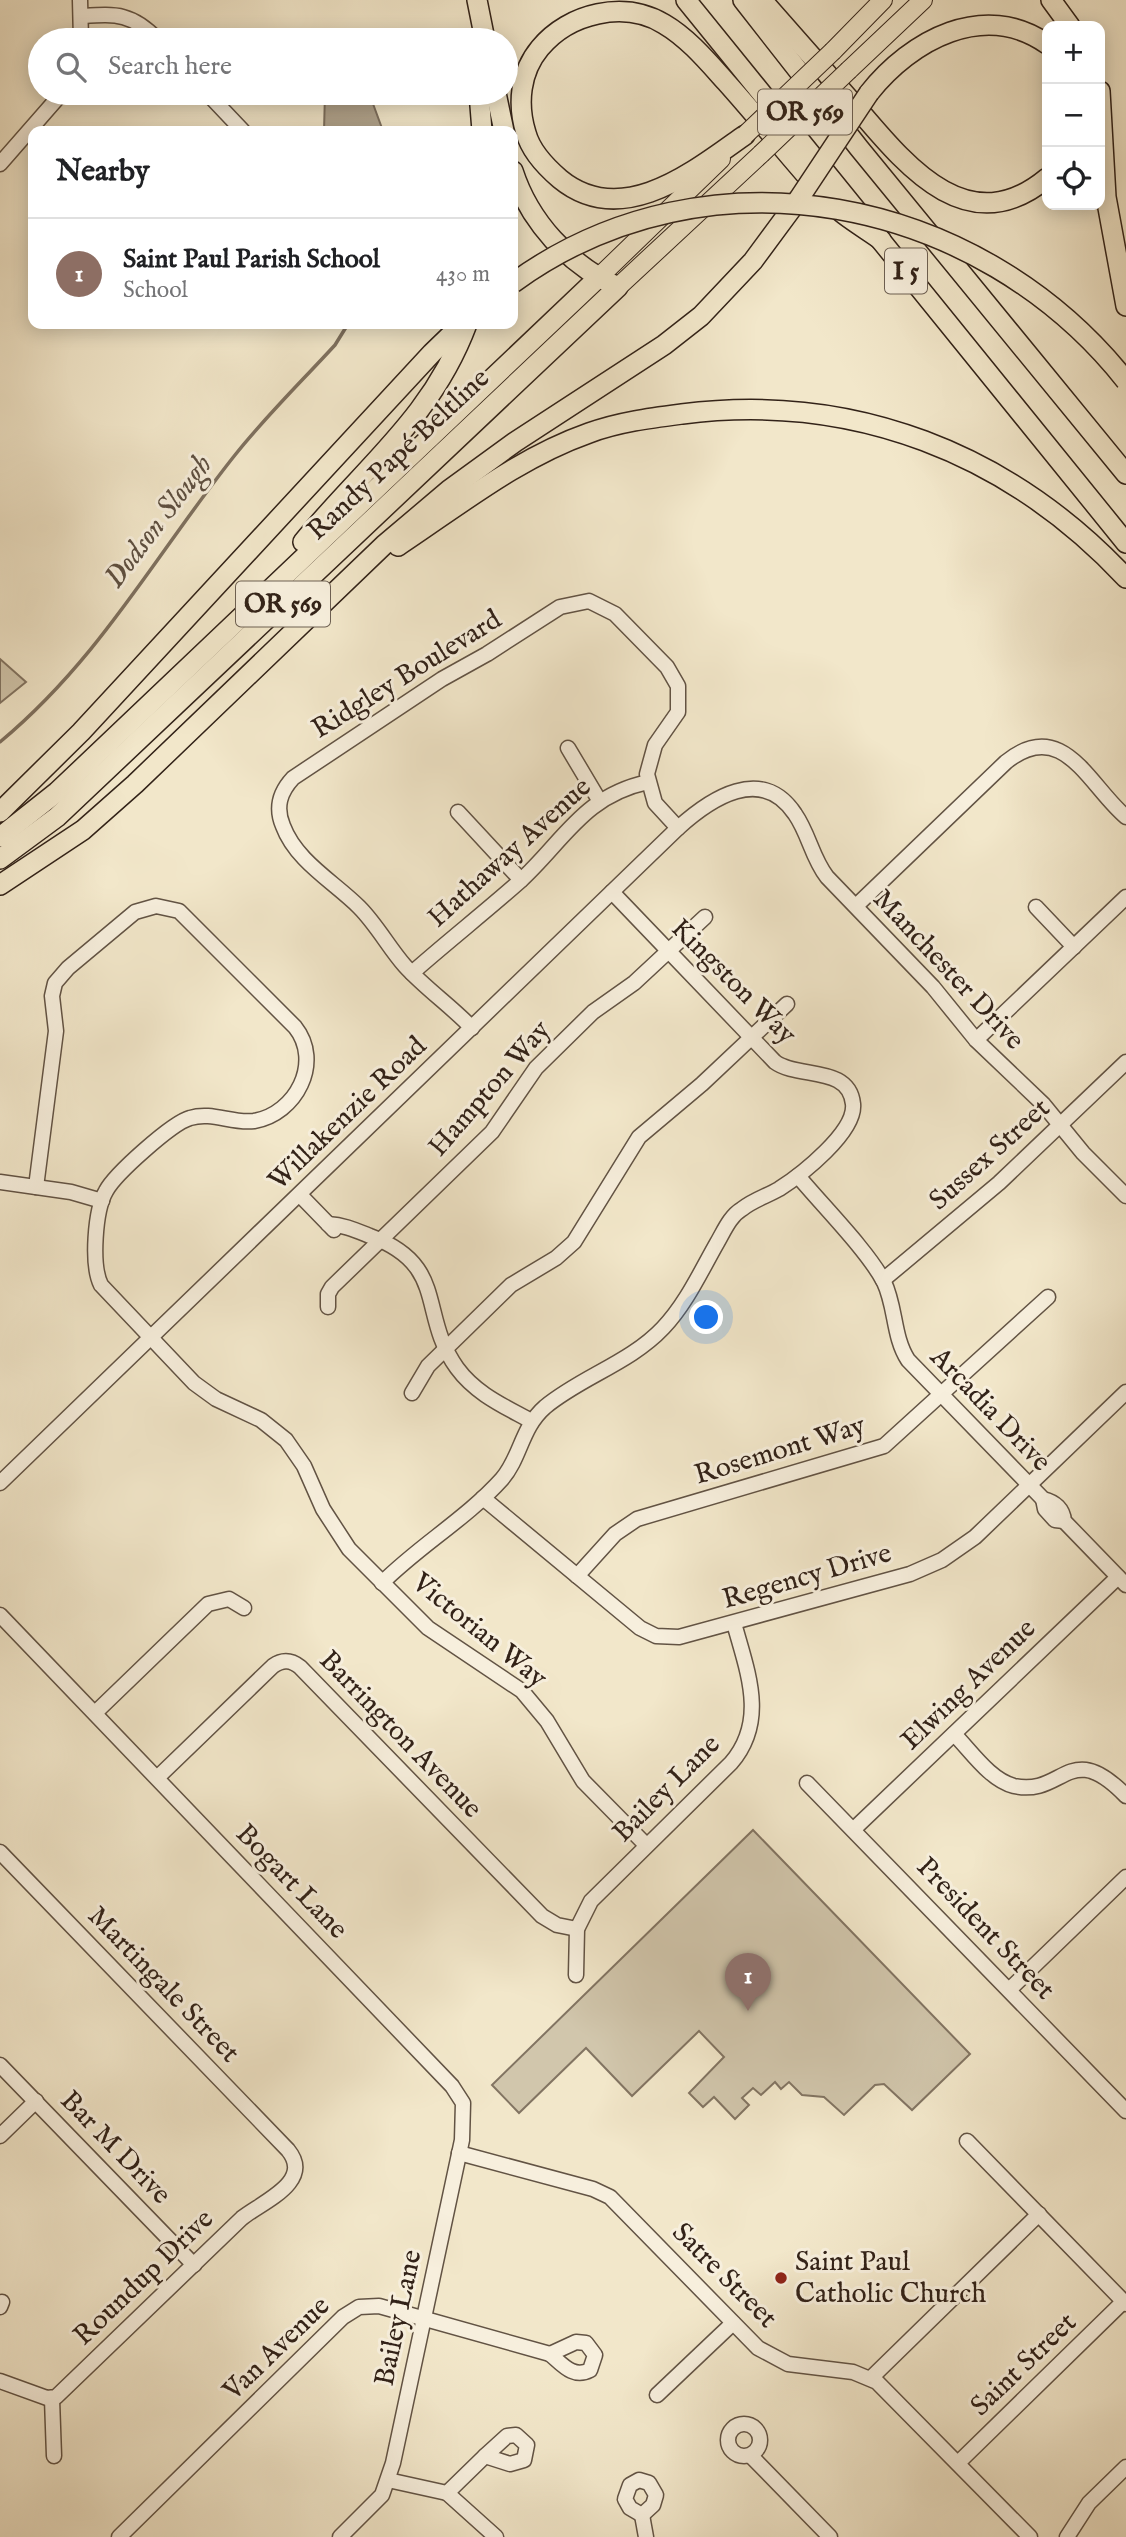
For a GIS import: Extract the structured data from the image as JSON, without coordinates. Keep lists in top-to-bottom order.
{
  "streets": {
    "highway": ["OR 569", "I 5", "Randy Papé Beltline"],
    "street": [
      "Ridgley Boulevard",
      "Hathaway Avenue",
      "Manchester Drive",
      "Kingston Way",
      "Hampton Way",
      "Willakenzie Road",
      "Sussex Street",
      "Arcadia Drive",
      "Rosemont Way",
      "Regency Drive",
      "Victorian Way",
      "Elwing Avenue",
      "Barrington Avenue",
      "Bailey Lane",
      "Bogart Lane",
      "President Street",
      "Martingale Street",
      "Bar M Drive",
      "Satre Street",
      "Roundup Drive",
      "Van Avenue",
      "Saint Street"
    ]
  },
  "crossings": [
    ["Ridgley Boulevard", "Hathaway Avenue"],
    ["Manchester Drive", "Willakenzie Road"],
    ["Manchester Drive", "Sussex Street"],
    ["Kingston Way", "Hampton Way"],
    ["Kingston Way", "Willakenzie Road"],
    ["Kingston Way", "Arcadia Drive"],
    ["Willakenzie Road", "Victorian Way"],
    ["Sussex Street", "Arcadia Drive"],
    ["Arcadia Drive", "Rosemont Way"],
    ["Arcadia Drive", "Regency Drive"],
    ["Arcadia Drive", "Elwing Avenue"],
    ["Rosemont Way", "Regency Drive"],
    ["Regency Drive", "Bailey Lane"],
    ["Victorian Way", "Bailey Lane"],
    ["Elwing Avenue", "President Street"],
    ["Barrington Avenue", "Bailey Lane"],
    ["Barrington Avenue", "Bogart Lane"],
    ["Bailey Lane", "Bogart Lane"],
    ["Bailey Lane", "Satre Street"],
    ["Bailey Lane", "Van Avenue"],
    ["Martingale Street", "Roundup Drive"],
    ["Bar M Drive", "Roundup Drive"]
  ],
  "water": ["Dodson Slough"],
  "places": ["Saint Paul Catholic Church"],
  "page": {
    "map_buttons": ["+", "−"],
    "search": "Search here",
    "heading": "Nearby",
    "list": [
      {
        "mark": "1",
        "name": "Saint Paul Parish School",
        "note": "School",
        "value": "430 m"
      }
    ],
    "pins": "1"
  }
}
